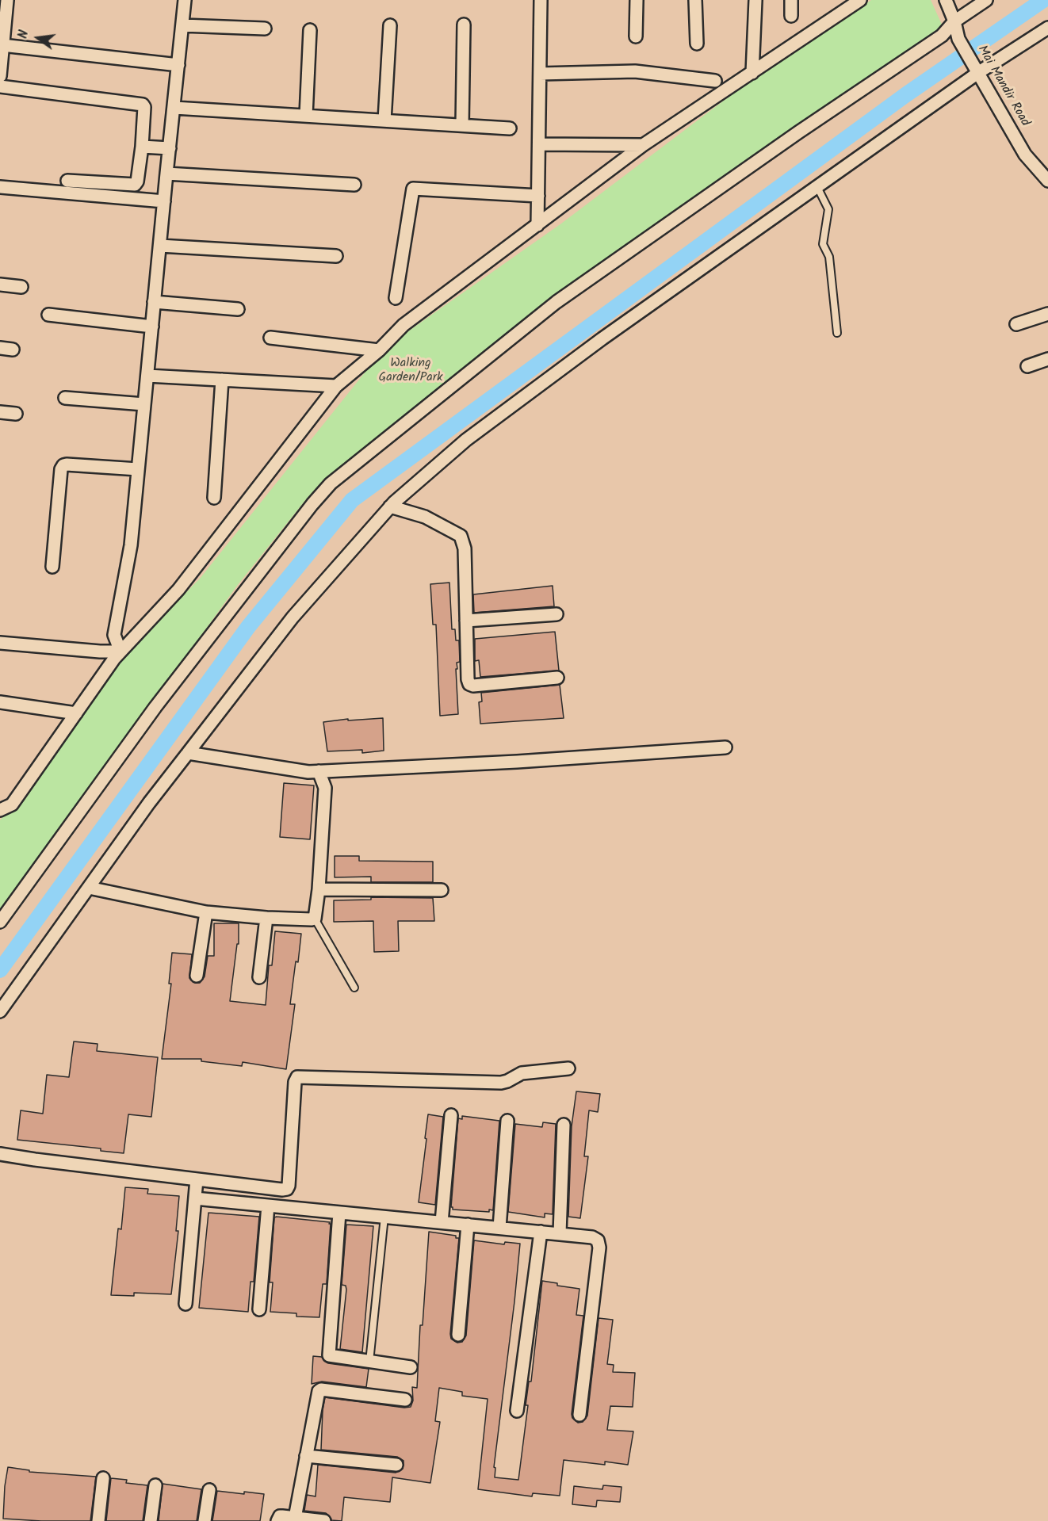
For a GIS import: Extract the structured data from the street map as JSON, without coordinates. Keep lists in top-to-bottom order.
{
  "streets": {
    "street": ["Mai Mandir Road"]
  },
  "parks": ["Walking Garden/Park"],
  "north": "left"
}
